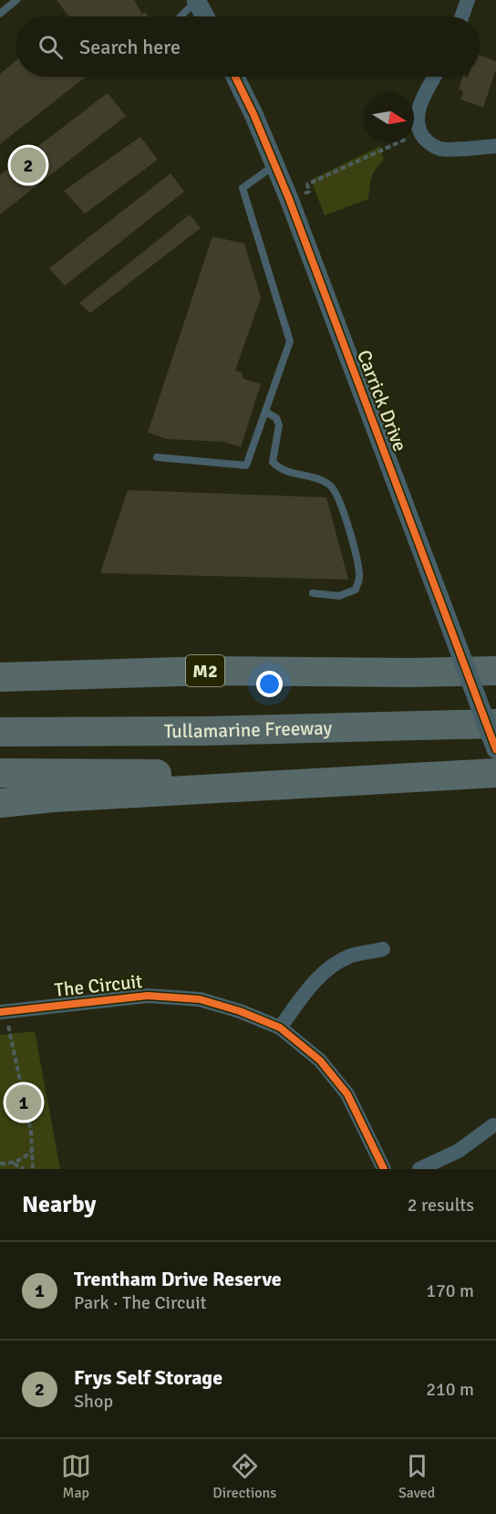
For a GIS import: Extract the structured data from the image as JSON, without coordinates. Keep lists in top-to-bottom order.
{
  "streets": {
    "highway": ["M2", "Tullamarine Freeway"],
    "street": ["Carrick Drive", "The Circuit"]
  },
  "north": "right",
  "page": {
    "search": "Search here",
    "pins": ["2", "1"],
    "heading": ["Nearby", "2 results"],
    "list": [
      {
        "mark": "1",
        "name": "Trentham Drive Reserve",
        "note": "Park · The Circuit",
        "value": "170 m"
      },
      {
        "mark": "2",
        "name": "Frys Self Storage",
        "note": "Shop",
        "value": "210 m"
      }
    ],
    "nav": ["Map", "Directions", "Saved"]
  }
}
